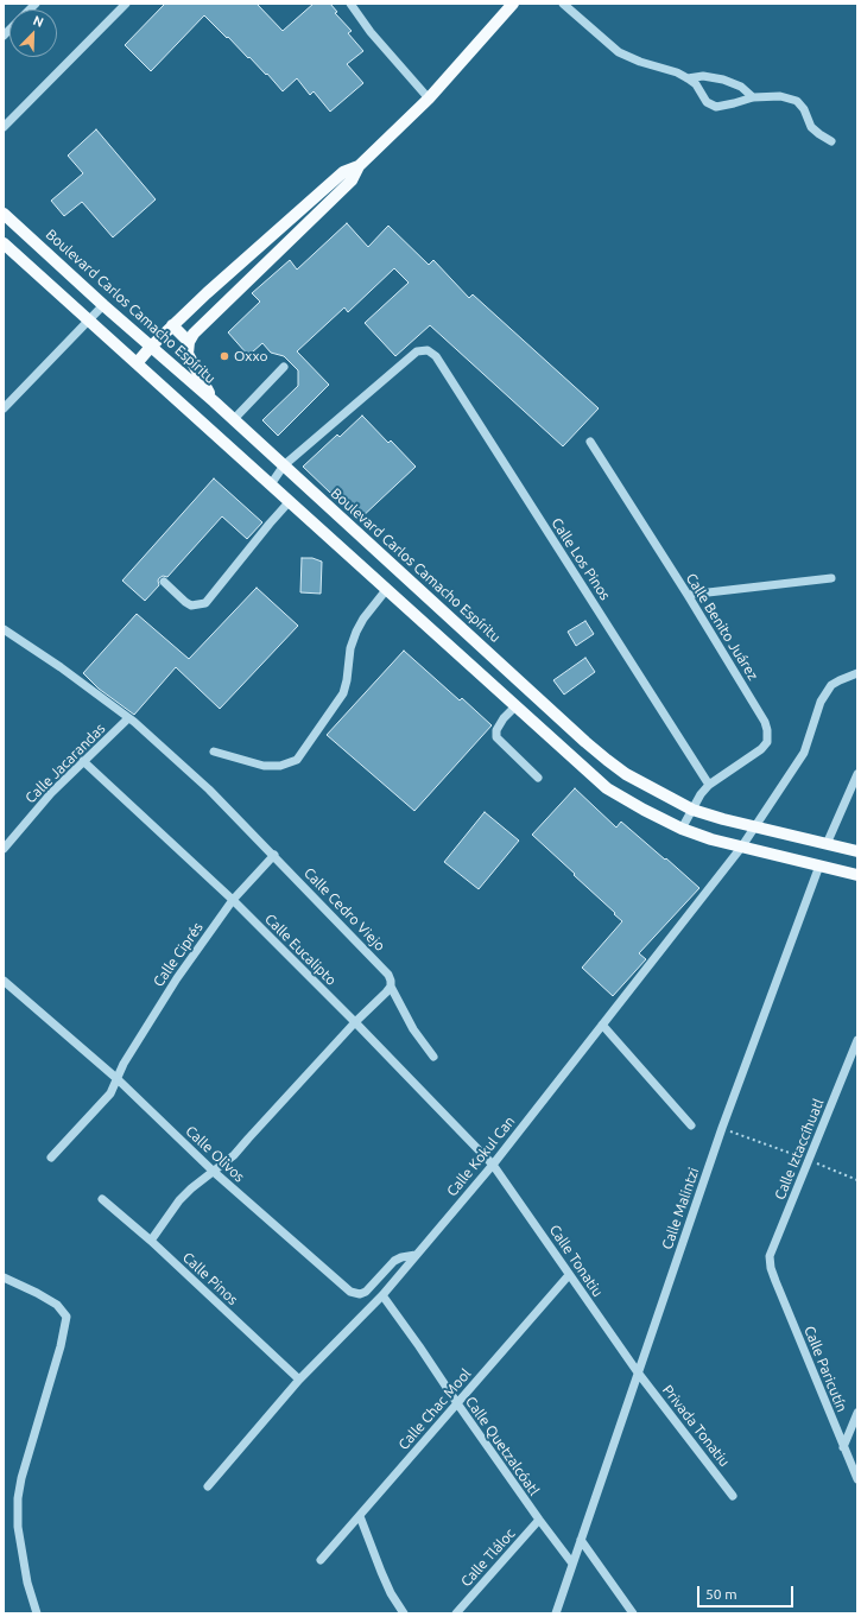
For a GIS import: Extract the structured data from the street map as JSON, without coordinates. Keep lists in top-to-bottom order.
{
  "streets": {
    "main road": ["Boulevard Carlos Camacho Espíritu"],
    "street": [
      "Calle Los Pinos",
      "Calle Benito Juárez",
      "Calle Jacarandas",
      "Calle Cedro Viejo",
      "Calle Eucalipto",
      "Calle Ciprés",
      "Calle Iztaccíhuatl",
      "Calle Olivos",
      "Calle Kokul Can",
      "Calle Malintzi",
      "Calle Tonatiu",
      "Calle Pinos",
      "Calle Paricutín",
      "Calle Chac Mool",
      "Privada Tonatiu",
      "Calle Quetzalcóatl",
      "Calle Tláloc"
    ]
  },
  "crossings": [
    ["Boulevard Carlos Camacho Espíritu", "Calle Los Pinos"],
    ["Boulevard Carlos Camacho Espíritu", "Calle Benito Juárez"],
    ["Boulevard Carlos Camacho Espíritu", "Calle Kokul Can"],
    ["Calle Los Pinos", "Calle Benito Juárez"],
    ["Calle Jacarandas", "Calle Cedro Viejo"],
    ["Calle Jacarandas", "Calle Eucalipto"],
    ["Calle Cedro Viejo", "Calle Ciprés"],
    ["Calle Eucalipto", "Calle Ciprés"],
    ["Calle Eucalipto", "Calle Kokul Can"],
    ["Calle Eucalipto", "Calle Tonatiu"],
    ["Calle Ciprés", "Calle Olivos"],
    ["Calle Iztaccíhuatl", "Calle Paricutín"],
    ["Calle Olivos", "Calle Kokul Can"],
    ["Calle Kokul Can", "Calle Tonatiu"],
    ["Calle Kokul Can", "Calle Pinos"],
    ["Calle Kokul Can", "Calle Quetzalcóatl"],
    ["Calle Malintzi", "Calle Tonatiu"],
    ["Calle Malintzi", "Privada Tonatiu"],
    ["Calle Malintzi", "Calle Quetzalcóatl"],
    ["Calle Tonatiu", "Calle Chac Mool"],
    ["Calle Tonatiu", "Privada Tonatiu"],
    ["Calle Chac Mool", "Calle Quetzalcóatl"],
    ["Calle Quetzalcóatl", "Calle Tláloc"]
  ],
  "places": ["Oxxo"],
  "scale_bar": "50 m",
  "north": "top right"
}
